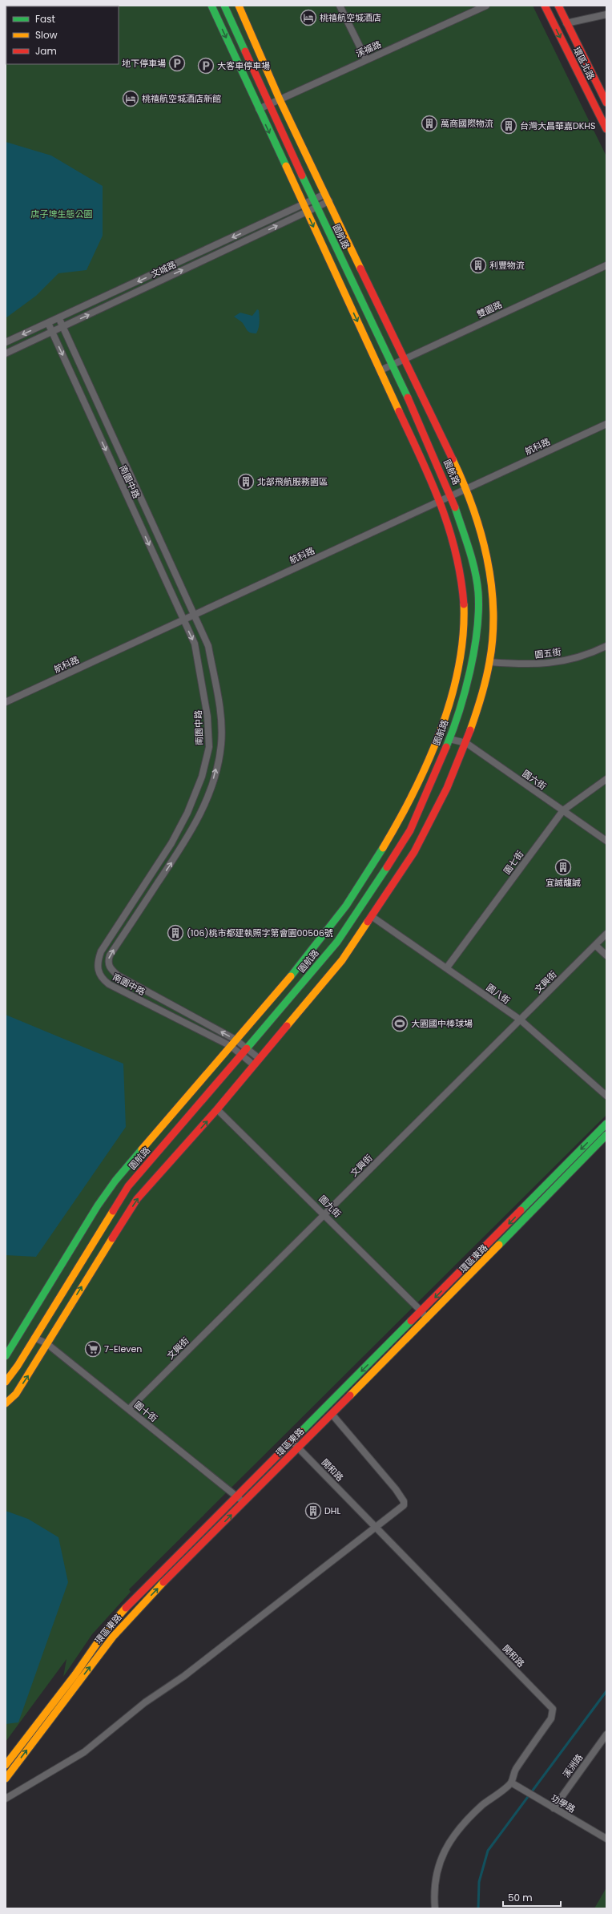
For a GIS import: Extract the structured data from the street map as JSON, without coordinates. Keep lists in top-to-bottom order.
{
  "streets": {
    "street": [
      "溪福路",
      "環區北路",
      "園航路",
      "文城路",
      "雙園路",
      "航科路",
      "南園中路",
      "園五街",
      "園六街",
      "園七街",
      "文興街",
      "園八街",
      "園九街",
      "環區東路",
      "園十街",
      "開和路",
      "溪洲路",
      "功學路"
    ]
  },
  "crossings": [
    ["溪福路", "園航路"],
    ["園航路", "文城路"],
    ["園航路", "雙園路"],
    ["園航路", "航科路"],
    ["園航路", "南園中路"],
    ["園航路", "園六街"],
    ["園航路", "園十街"],
    ["文城路", "南園中路"],
    ["航科路", "南園中路"],
    ["園六街", "園七街"],
    ["園七街", "園八街"],
    ["文興街", "園八街"],
    ["文興街", "園九街"],
    ["文興街", "園十街"],
    ["園九街", "環區東路"],
    ["環區東路", "園十街"],
    ["環區東路", "開和路"],
    ["開和路", "功學路"],
    ["溪洲路", "功學路"]
  ],
  "parks": ["店子埤生態公園"],
  "places": {
    "hotel": ["桃禧航空城酒店", "桃禧航空城酒店新館"],
    "parking": ["地下停車場", "大客車停車場"],
    "building": [
      "萬商國際物流",
      "台灣大昌華嘉DKHS",
      "利豐物流",
      "北部飛航服務園區",
      "宜誠馥誠",
      "(106)桃市都建執照字第會園00506號",
      "DHL"
    ],
    "sports": ["大園國中棒球場"],
    "supermarket": ["7-Eleven"]
  },
  "legend": ["Fast", "Slow", "Jam"],
  "scale_bar": "50 m"
}
